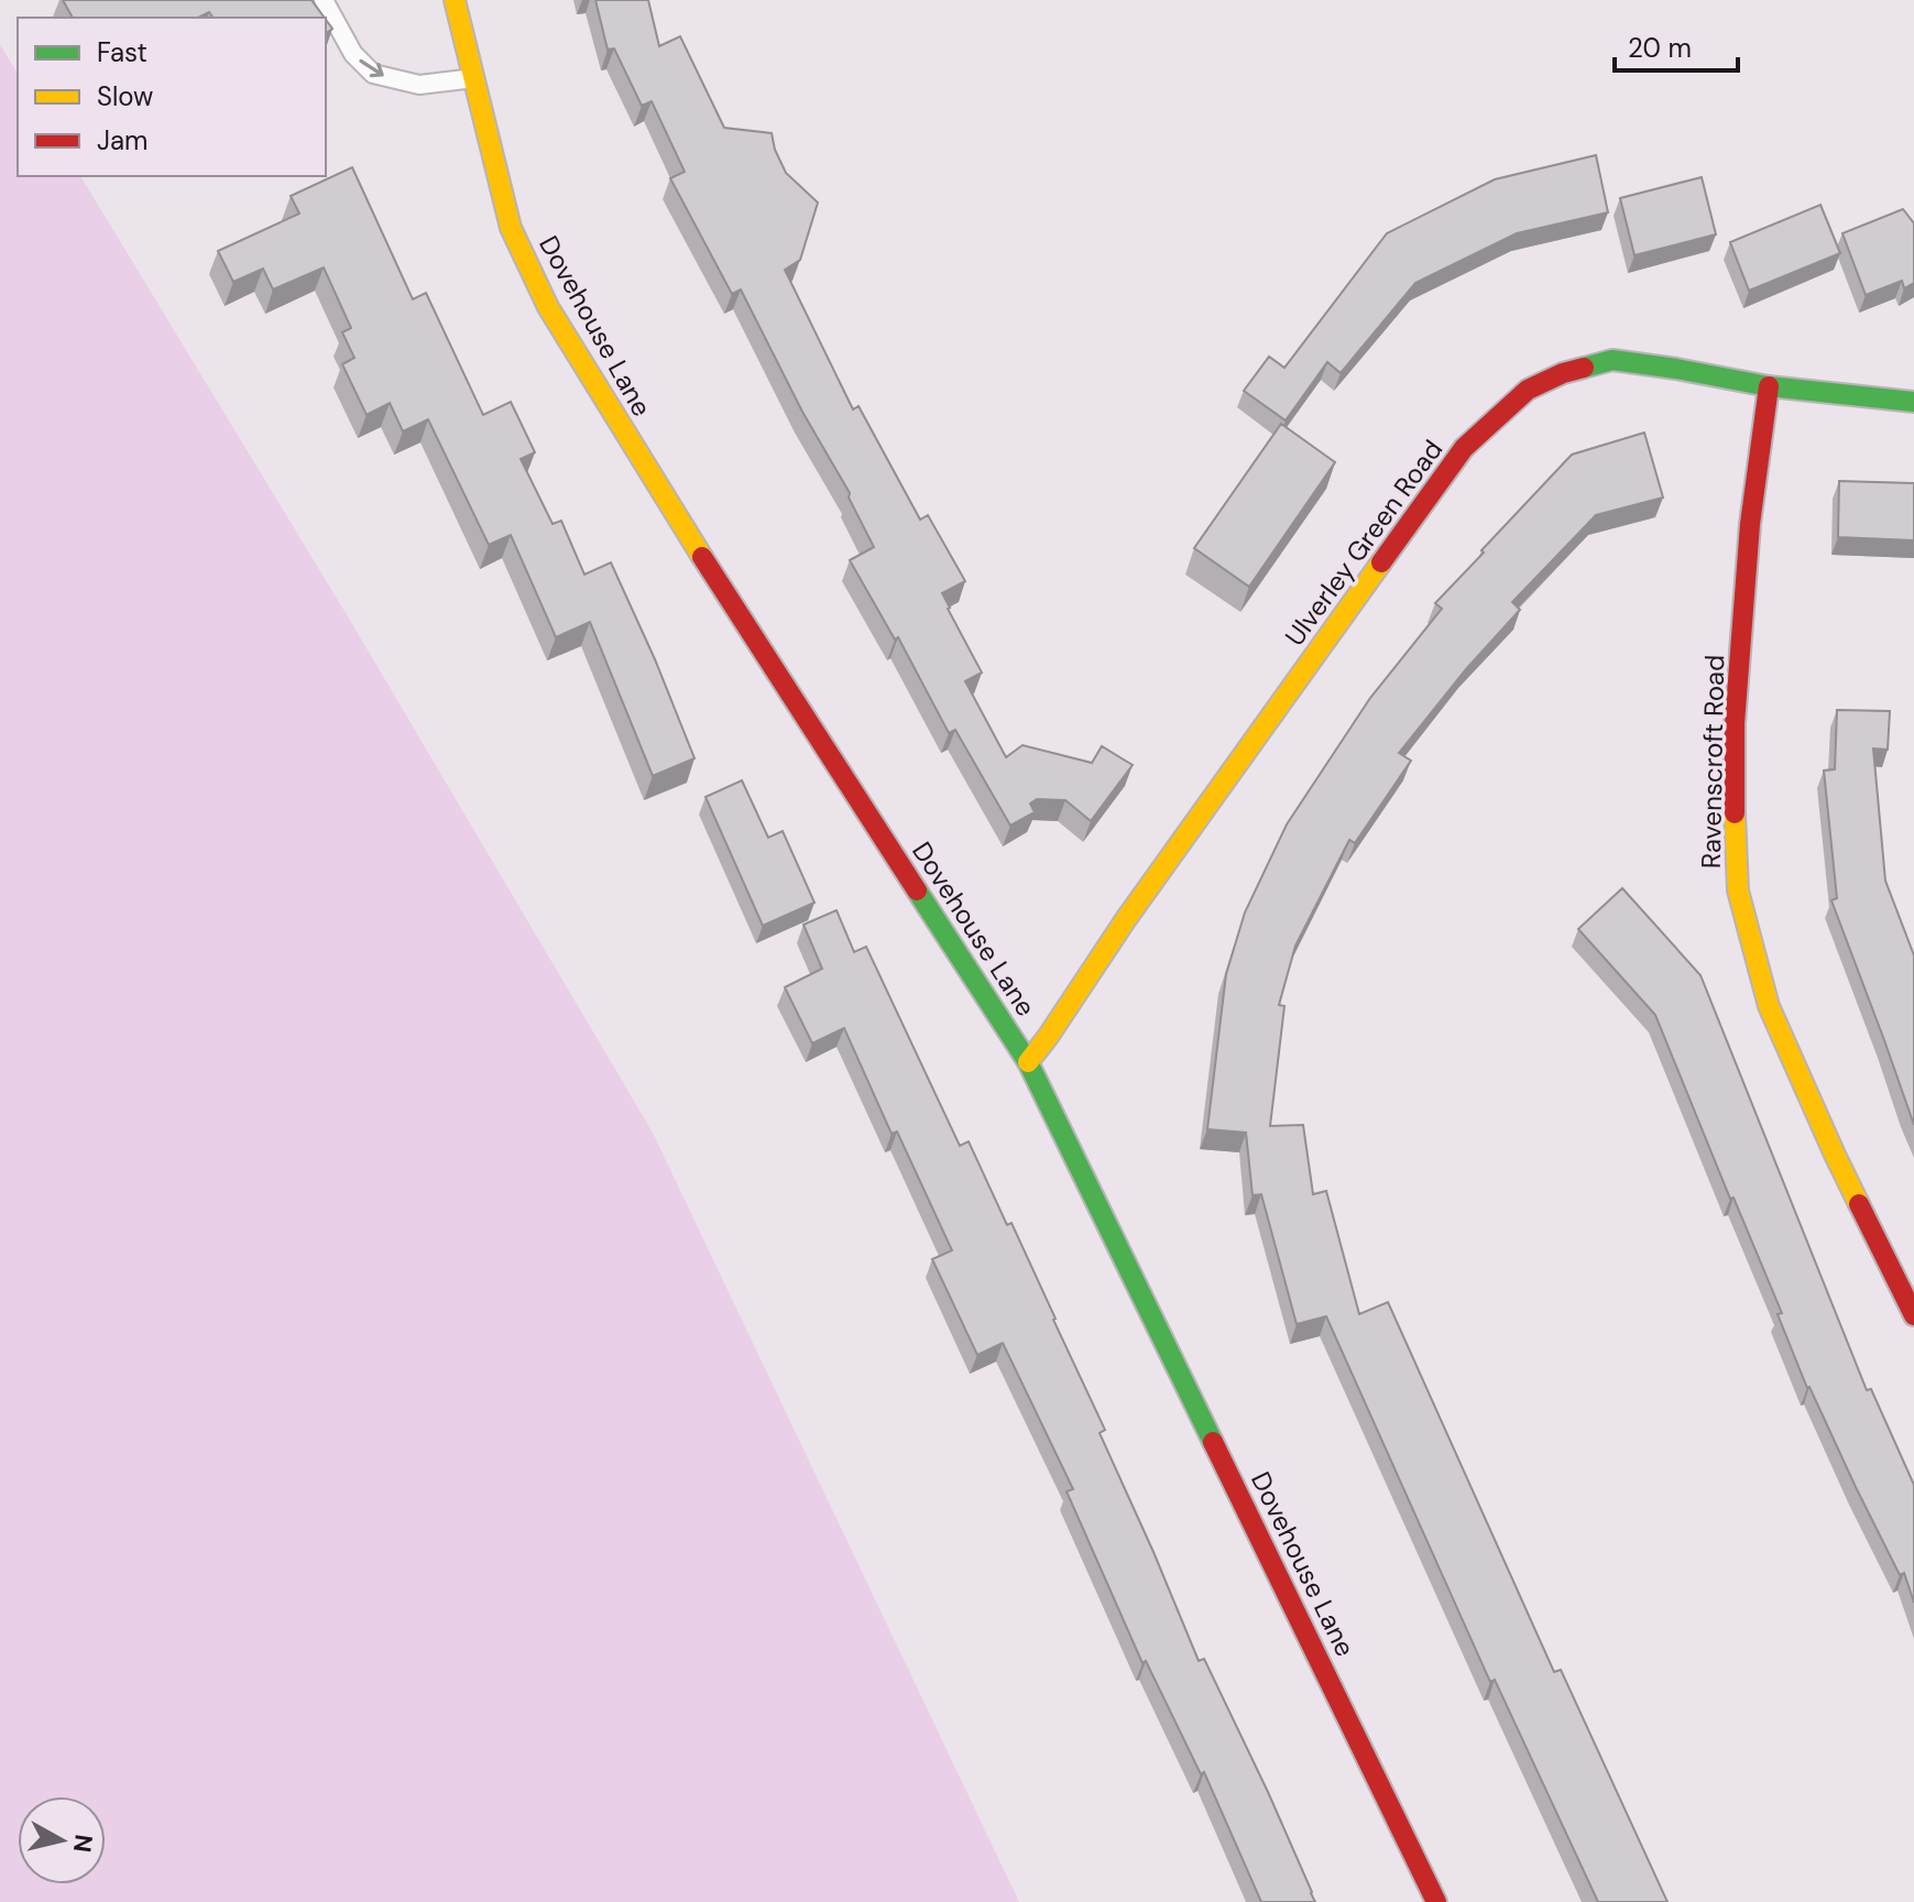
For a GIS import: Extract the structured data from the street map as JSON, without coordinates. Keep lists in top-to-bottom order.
{
  "streets": {
    "street": ["Dovehouse Lane", "Ulverley Green Road", "Ravenscroft Road"]
  },
  "crossings": [
    ["Dovehouse Lane", "Ulverley Green Road"],
    ["Ulverley Green Road", "Ravenscroft Road"]
  ],
  "legend": ["Fast", "Slow", "Jam"],
  "scale_bar": "20 m",
  "north": "right"
}
